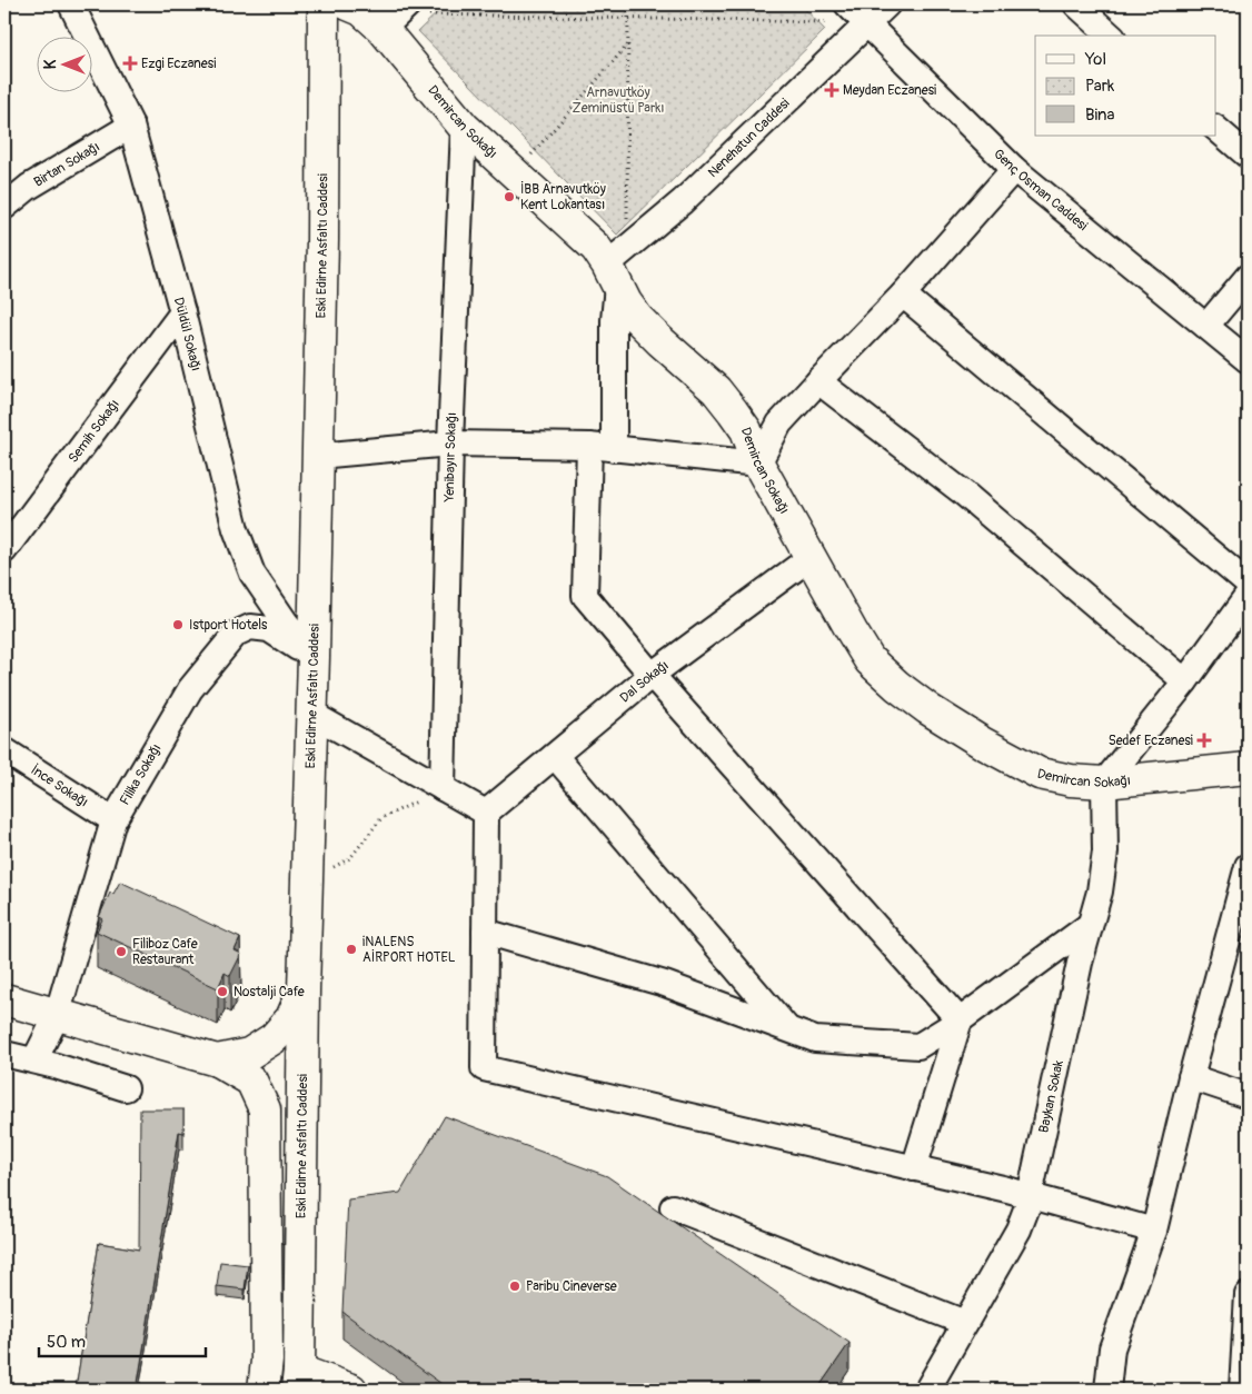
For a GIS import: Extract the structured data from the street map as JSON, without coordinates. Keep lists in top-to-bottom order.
{
  "streets": {
    "main road": ["Demircan Sokağı", "Eski Edirne Asfaltı Caddesi"],
    "street": [
      "Nenehatun Caddesi",
      "Birtan Sokağı",
      "Genç Osman Caddesi",
      "Düldül Sokağı",
      "Semih Sokağı",
      "Yenibayır Sokağı",
      "Dal Sokağı",
      "Filika Sokağı",
      "İnce Sokağı",
      "Baykan Sokak"
    ]
  },
  "crossings": [
    ["Demircan Sokağı", "Nenehatun Caddesi"],
    ["Demircan Sokağı", "Yenibayır Sokağı"],
    ["Demircan Sokağı", "Dal Sokağı"],
    ["Demircan Sokağı", "Baykan Sokak"],
    ["Nenehatun Caddesi", "Genç Osman Caddesi"],
    ["Birtan Sokağı", "Düldül Sokağı"],
    ["Eski Edirne Asfaltı Caddesi", "Düldül Sokağı"],
    ["Eski Edirne Asfaltı Caddesi", "Filika Sokağı"],
    ["Düldül Sokağı", "Semih Sokağı"],
    ["Düldül Sokağı", "Filika Sokağı"],
    ["Filika Sokağı", "İnce Sokağı"]
  ],
  "parks": ["Arnavutköy Zeminüstü Parkı"],
  "places": {
    "health": ["Ezgi Eczanesi", "Meydan Eczanesi", "Sedef Eczanesi"],
    "other": [
      "İBB Arnavutköy Kent Lokantası",
      "Istport Hotels",
      "iNALENS AİRPORT HOTEL",
      "Filiboz Cafe Restaurant",
      "Nostalji Cafe",
      "Paribu Cineverse"
    ]
  },
  "legend": ["Yol", "Park", "Bina"],
  "scale_bar": "50 m",
  "north": "left"
}
